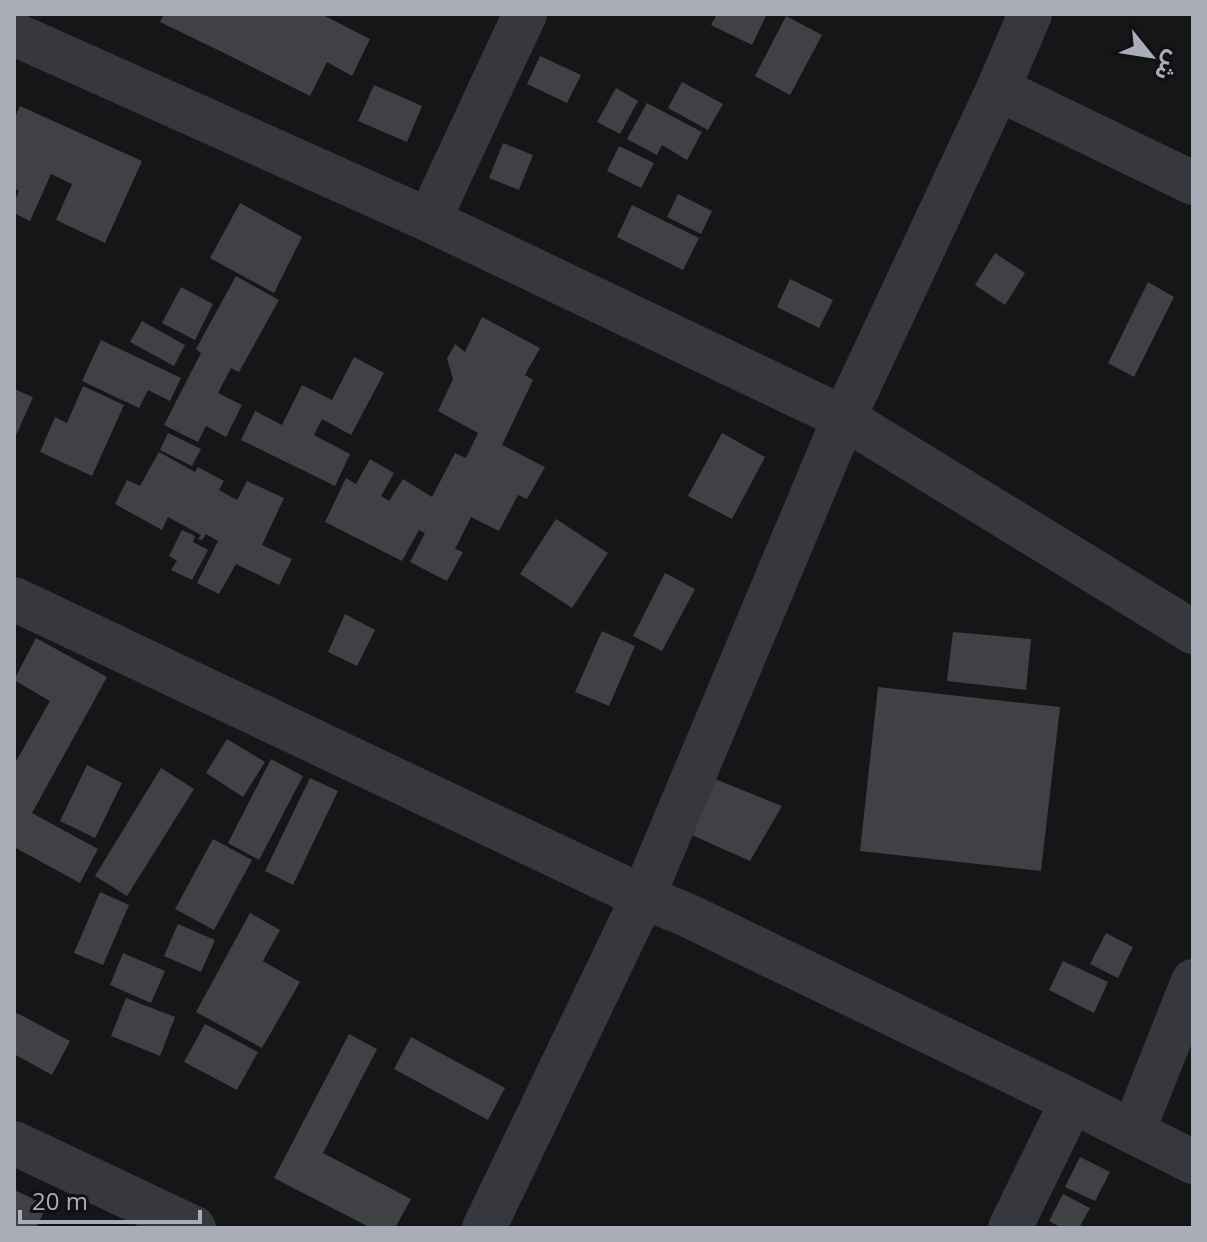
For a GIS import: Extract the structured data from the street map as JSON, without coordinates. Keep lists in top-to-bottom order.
{
  "scale_bar": "20 m",
  "north": "bottom right"
}
